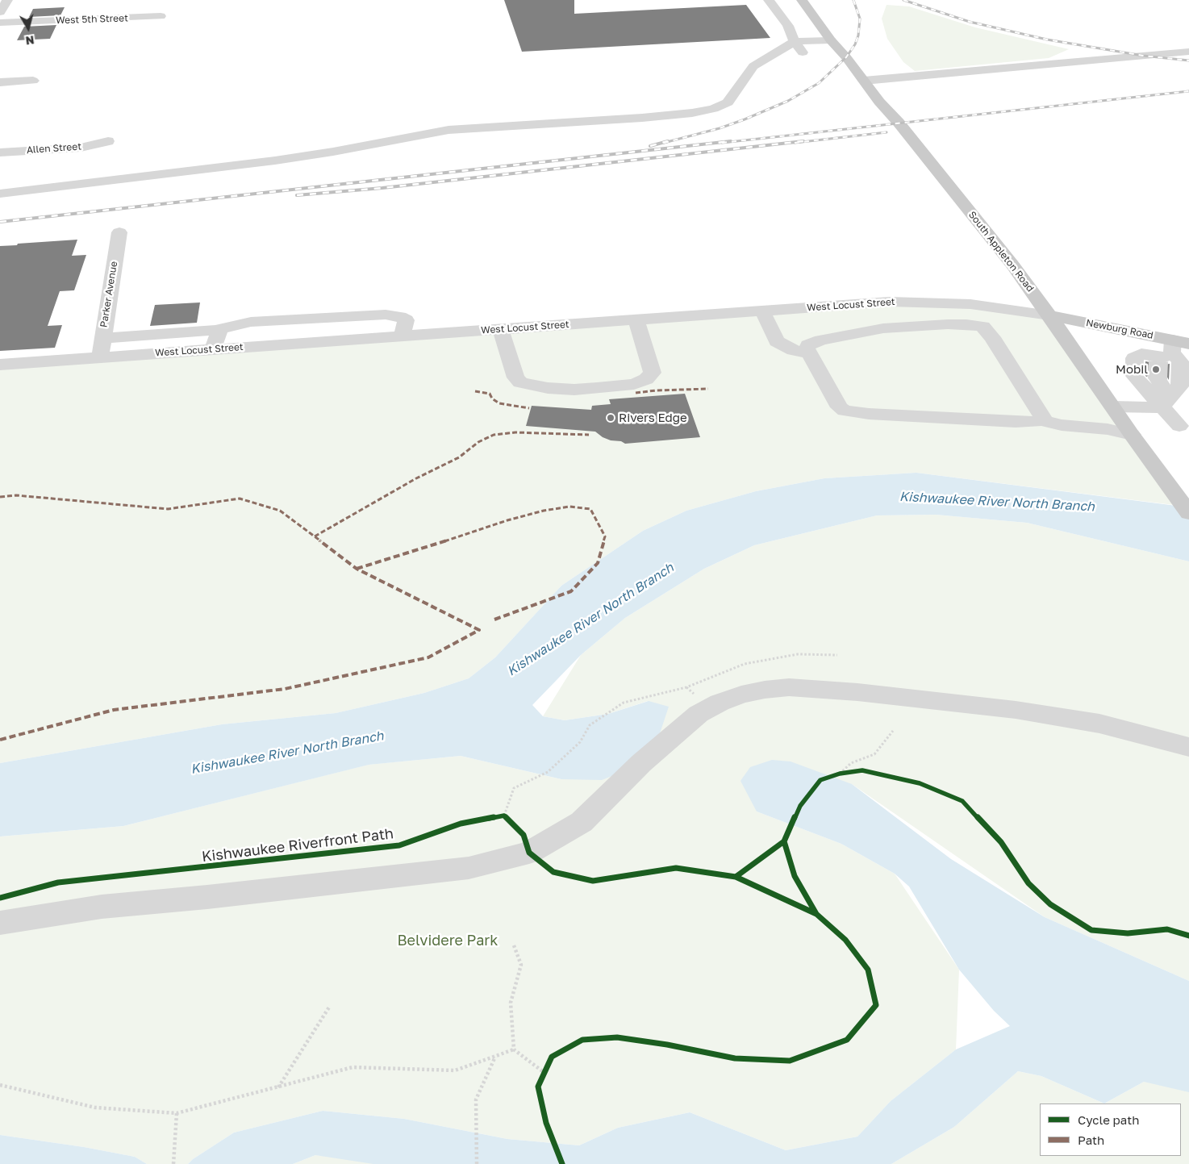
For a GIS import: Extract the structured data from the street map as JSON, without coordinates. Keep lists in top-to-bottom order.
{
  "streets": {
    "main road": ["South Appleton Road", "Newburg Road"],
    "street": [
      "West 5th Street",
      "Allen Street",
      "Parker Avenue",
      "West Locust Street"
    ],
    "cycle path": ["Kishwaukee Riverfront Path"]
  },
  "crossings": [
    ["South Appleton Road", "West Locust Street"],
    ["South Appleton Road", "Newburg Road"],
    ["Parker Avenue", "West Locust Street"],
    ["West Locust Street", "Newburg Road"]
  ],
  "water": ["Kishwaukee River North Branch"],
  "parks": ["Belvidere Park"],
  "places": ["Mobil", "Rivers Edge"],
  "legend": ["Cycle path", "Path"],
  "north": "bottom"
}
